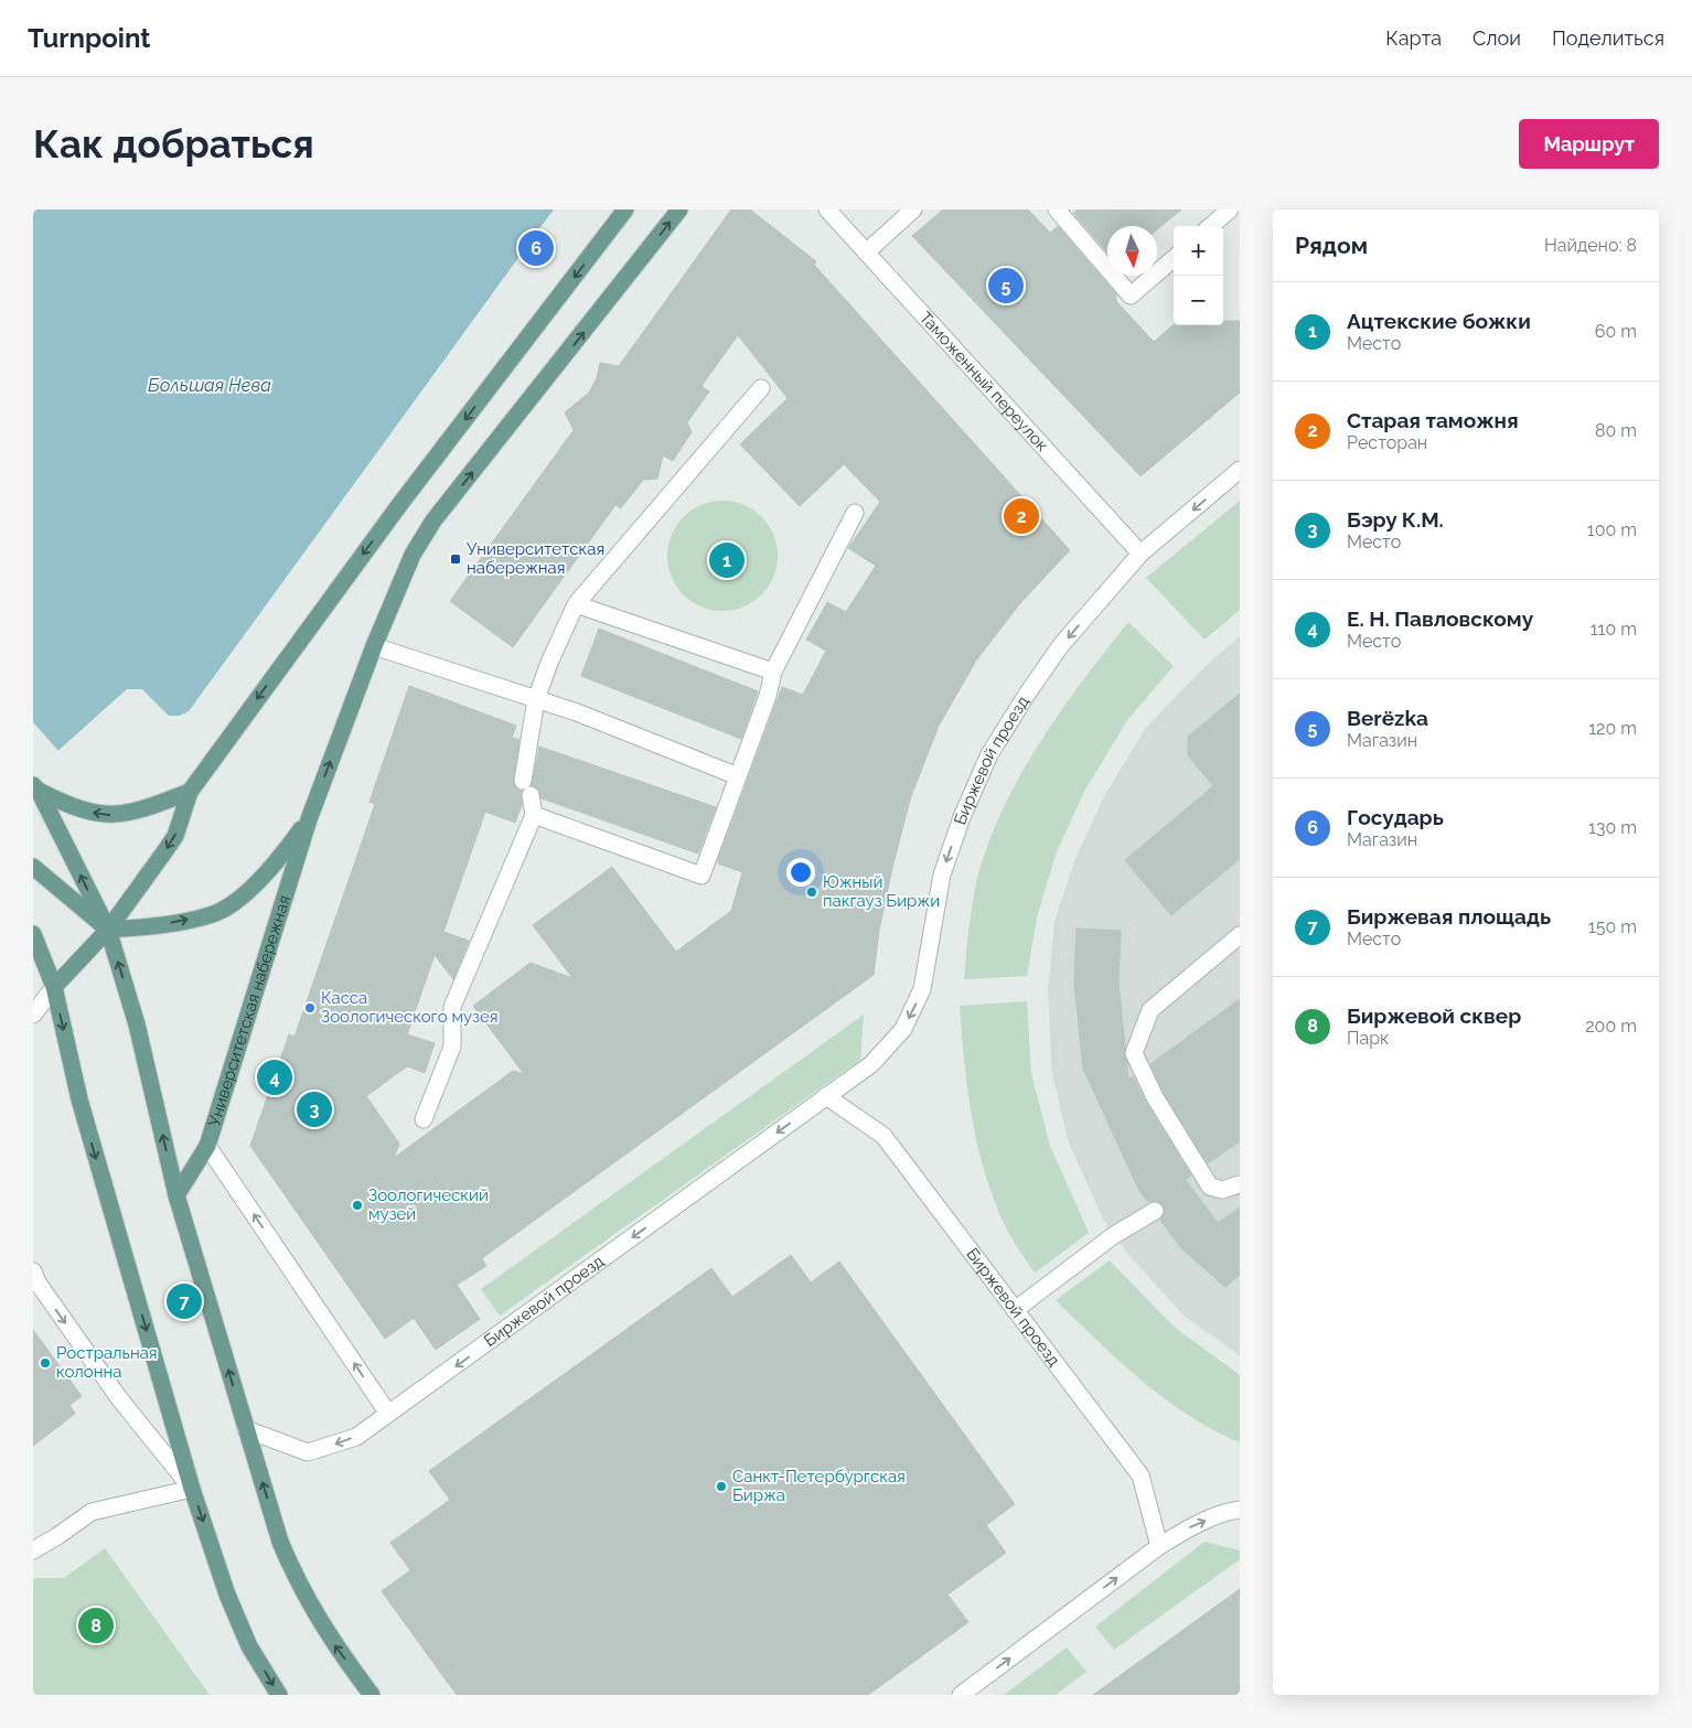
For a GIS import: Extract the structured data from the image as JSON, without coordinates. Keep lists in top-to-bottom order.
{
  "streets": {
    "main road": ["Университетская набережная"],
    "street": ["Таможенный переулок", "Биржевой проезд"]
  },
  "crossings": [
    ["Таможенный переулок", "Биржевой проезд"]
  ],
  "one_way": ["Биржевой проезд"],
  "water": ["Большая Нева"],
  "places": {
    "transit": ["Университетская набережная"],
    "other": [
      "Южный пакгауз Биржи",
      "Касса Зоологического музея",
      "Зоологический музей",
      "Ростральная колонна",
      "Санкт-Петербургская Биржа"
    ]
  },
  "north": "bottom",
  "page": {
    "header": "Turnpoint",
    "nav": ["Карта", "Слои", "Поделиться"],
    "buttons": "Маршрут",
    "title": "Как добраться",
    "heading": ["Рядом", "Найдено: 8"],
    "map_buttons": ["+", "−"],
    "pins": [
      "6",
      "5",
      "2",
      "1",
      "4",
      "3",
      "7",
      "8"
    ],
    "list": [
      {
        "mark": "1",
        "name": "Ацтекские божки",
        "note": "Место",
        "value": "60 m"
      },
      {
        "mark": "2",
        "name": "Старая таможня",
        "note": "Ресторан",
        "value": "80 m"
      },
      {
        "mark": "3",
        "name": "Бэру К.М.",
        "note": "Место",
        "value": "100 m"
      },
      {
        "mark": "4",
        "name": "Е. Н. Павловскому",
        "note": "Место",
        "value": "110 m"
      },
      {
        "mark": "5",
        "name": "Berёzka",
        "note": "Магазин",
        "value": "120 m"
      },
      {
        "mark": "6",
        "name": "Государь",
        "note": "Магазин",
        "value": "130 m"
      },
      {
        "mark": "7",
        "name": "Биржевая площадь",
        "note": "Место",
        "value": "150 m"
      },
      {
        "mark": "8",
        "name": "Биржевой сквер",
        "note": "Парк",
        "value": "200 m"
      }
    ]
  }
}
